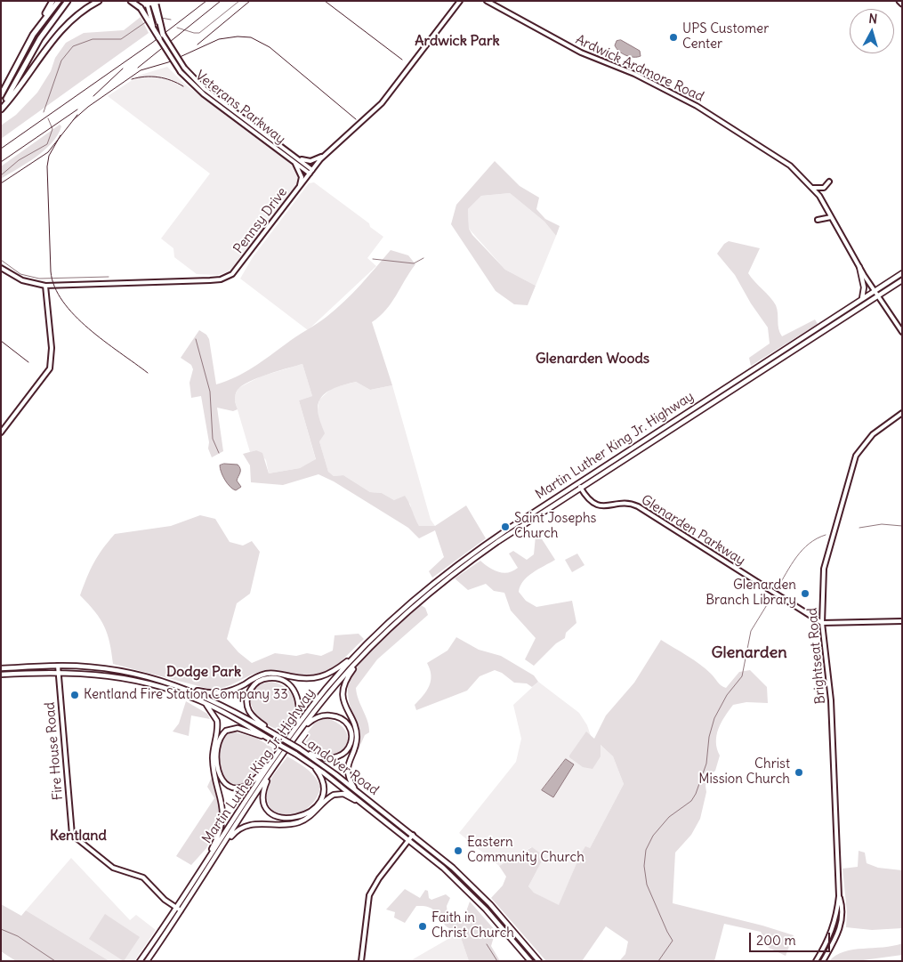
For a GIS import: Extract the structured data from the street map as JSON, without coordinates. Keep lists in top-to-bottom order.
{
  "streets": {
    "main road": ["Martin Luther King Jr. Highway", "Landover Road"],
    "street": [
      "Ardwick Ardmore Road",
      "Veterans Parkway",
      "Pennsy Drive",
      "Glenarden Parkway",
      "Brightseat Road",
      "Fire House Road"
    ]
  },
  "crossings": [
    ["Ardwick Ardmore Road", "Martin Luther King Jr. Highway"],
    ["Veterans Parkway", "Pennsy Drive"],
    ["Martin Luther King Jr. Highway", "Glenarden Parkway"],
    ["Martin Luther King Jr. Highway", "Fire House Road"],
    ["Glenarden Parkway", "Brightseat Road"],
    ["Fire House Road", "Landover Road"]
  ],
  "districts": [
    "Ardwick Park",
    "Glenarden Woods",
    "Glenarden",
    "Dodge Park",
    "Kentland"
  ],
  "places": [
    "UPS Customer Center",
    "Saint Josephs Church",
    "Glenarden Branch Library",
    "Kentland Fire Station Company 33",
    "Christ Mission Church",
    "Eastern Community Church",
    "Faith in Christ Church"
  ],
  "scale_bar": "200 m",
  "north": "top"
}
